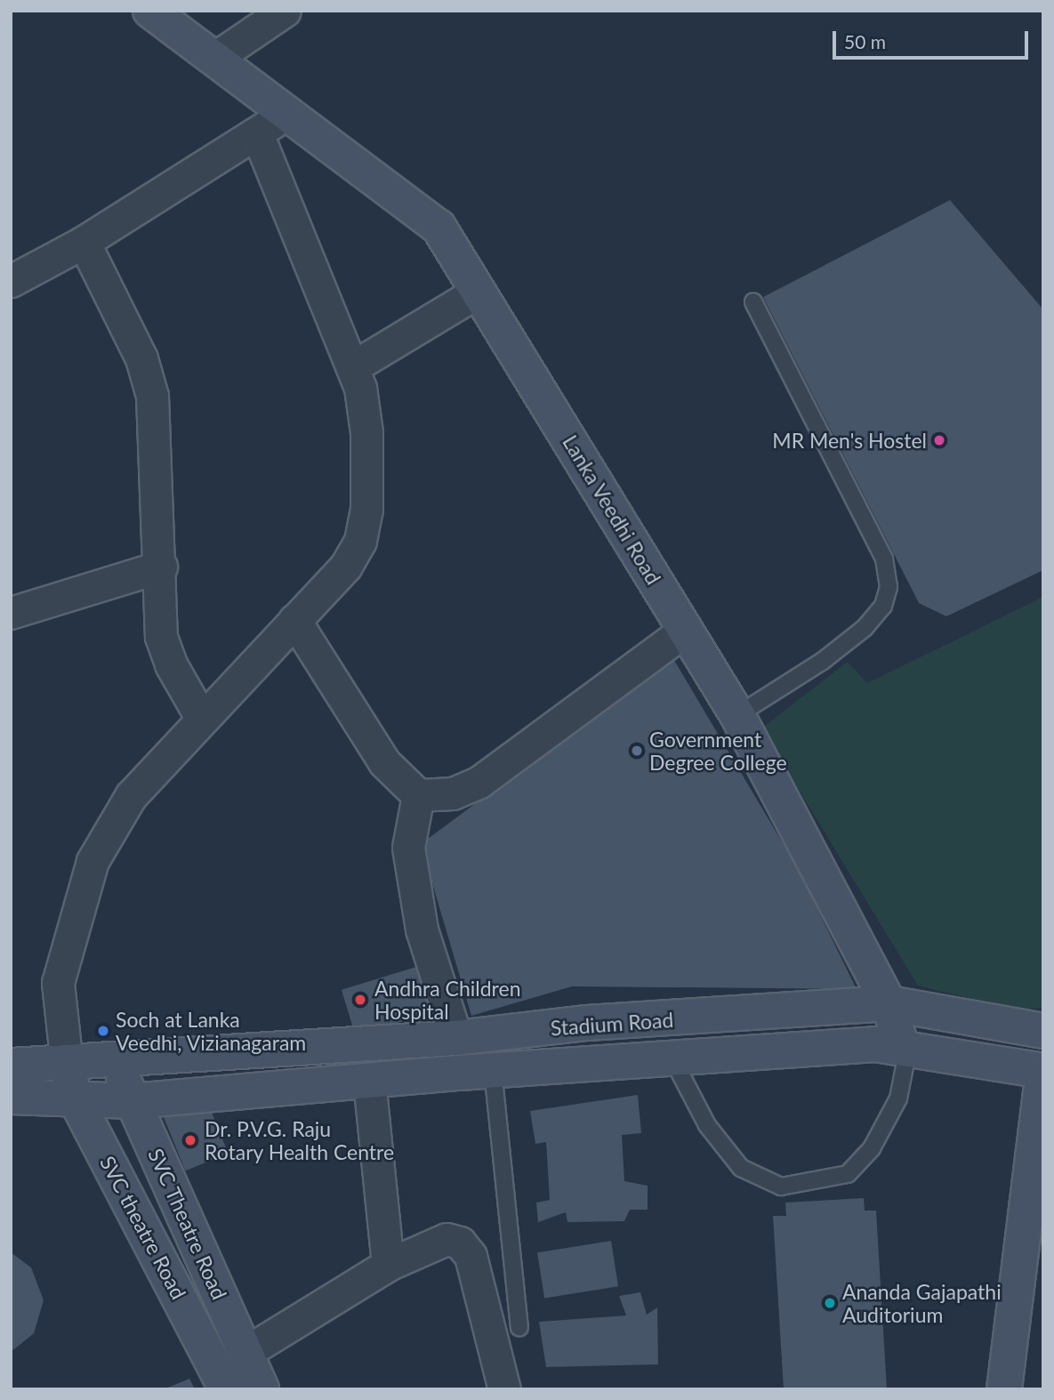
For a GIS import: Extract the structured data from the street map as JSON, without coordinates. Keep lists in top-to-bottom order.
{
  "streets": {
    "street": [
      "Lanka Veedhi Road",
      "Stadium Road",
      "SVC Theatre Road",
      "SVC theatre Road"
    ]
  },
  "crossings": [
    ["Lanka Veedhi Road", "Stadium Road"],
    ["Stadium Road", "SVC Theatre Road"],
    ["Stadium Road", "SVC theatre Road"]
  ],
  "places": [
    "MR Men's Hostel",
    "Government Degree College",
    "Andhra Children Hospital",
    "Soch at Lanka Veedhi, Vizianagaram",
    "Dr. P.V.G. Raju Rotary Health Centre",
    "Ananda Gajapathi Auditorium"
  ],
  "scale_bar": "50 m"
}
